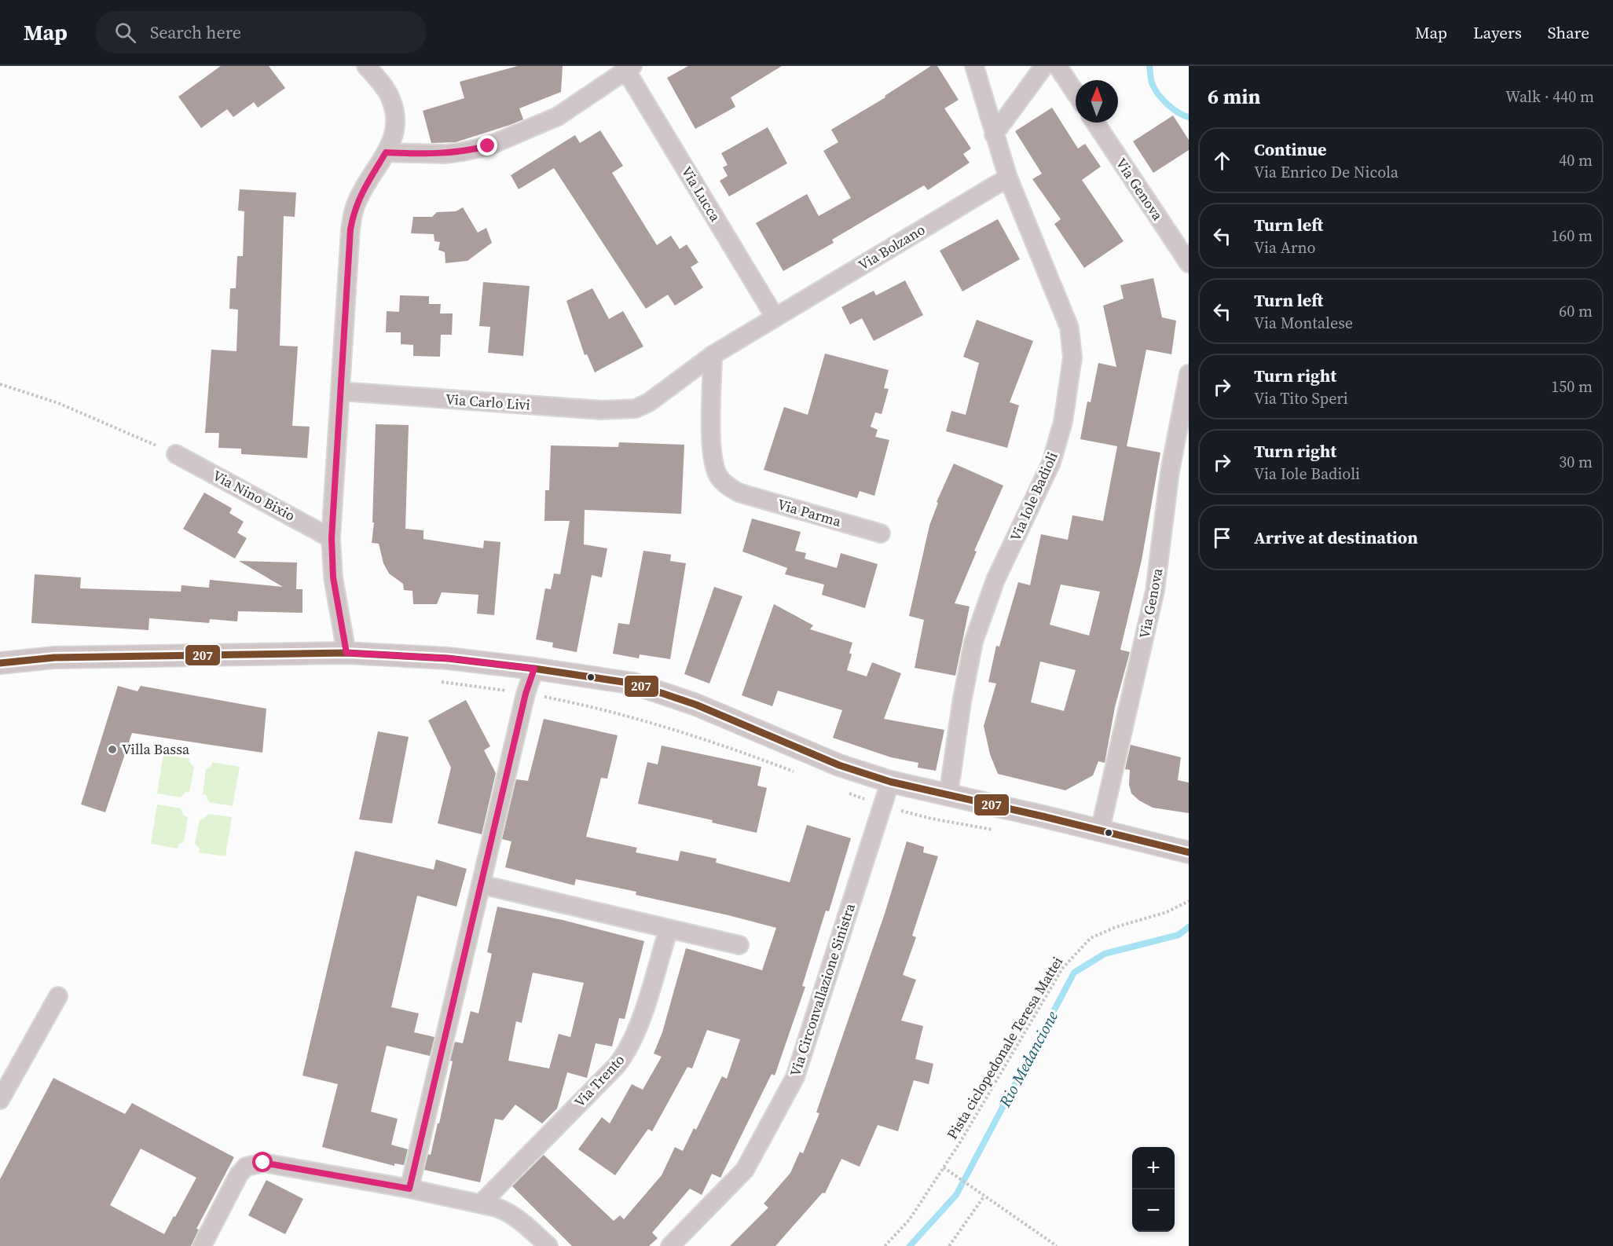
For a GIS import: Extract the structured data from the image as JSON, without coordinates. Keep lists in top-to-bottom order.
{
  "streets": {
    "street": [
      "Via Genova",
      "Via Lucca",
      "Via Bolzano",
      "Via Carlo Livi",
      "Via Nino Bixio",
      "Via Iole Badioli",
      "Via Parma",
      "Via Circonvallazione Sinistra",
      "Via Trento"
    ],
    "path": ["Pista ciclopedonale Teresa Mattei"]
  },
  "crossings": [
    ["Via Lucca", "Via Bolzano"],
    ["Via Bolzano", "Via Carlo Livi"],
    ["Via Bolzano", "Via Iole Badioli"],
    ["Via Bolzano", "Via Parma"]
  ],
  "water": ["Rio Medancione"],
  "places": ["Villa Bassa"],
  "lines": ["transit line 207"],
  "north": "top",
  "page": {
    "header": "Map",
    "search": "Search here",
    "nav": ["Map", "Layers", "Share"],
    "heading": ["6 min", "Walk · 440 m"],
    "list": [
      ["Continue", "Via Enrico De Nicola", "40 m"],
      ["Turn left", "Via Arno", "160 m"],
      ["Turn left", "Via Montalese", "60 m"],
      ["Turn right", "Via Tito Speri", "150 m"],
      ["Turn right", "Via Iole Badioli", "30 m"],
      "Arrive at destination"
    ],
    "map_buttons": ["+", "−"]
  }
}
